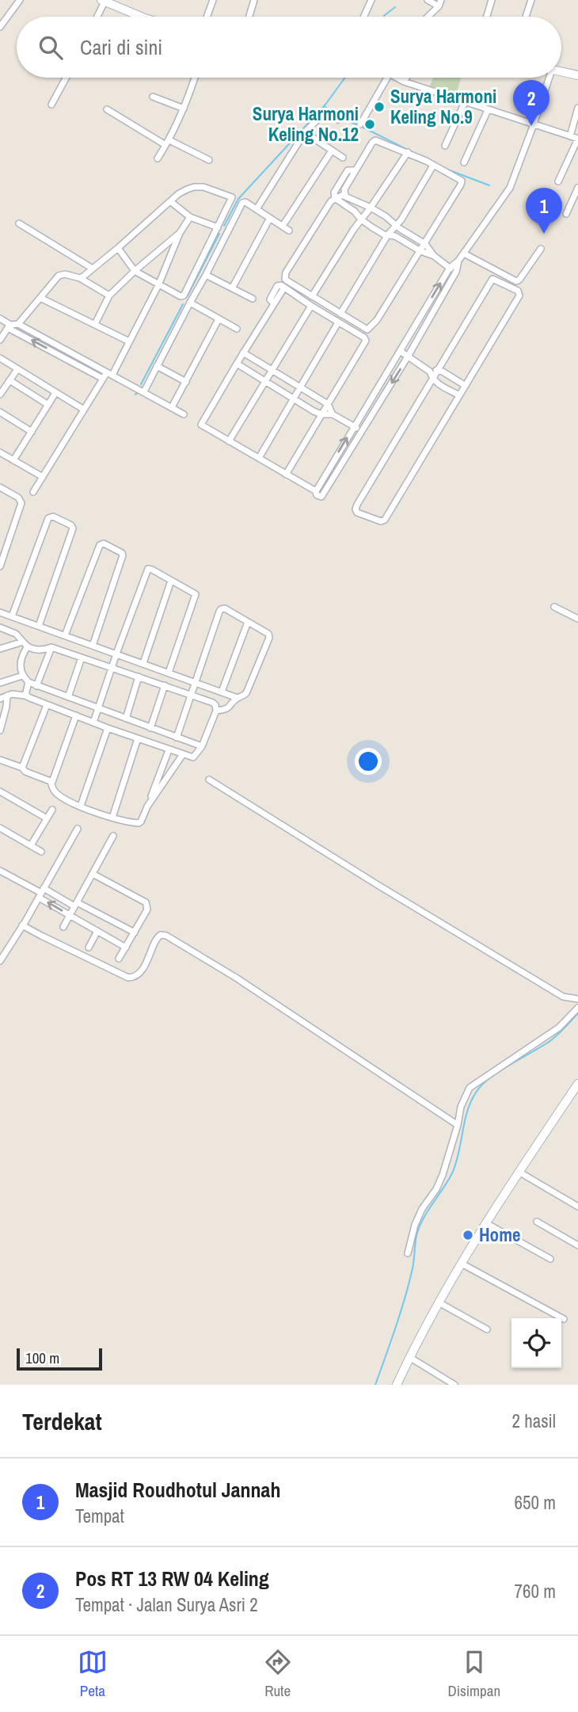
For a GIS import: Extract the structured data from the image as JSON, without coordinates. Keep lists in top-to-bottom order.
{
  "places": ["Surya Harmoni Keling No.9", "Surya Harmoni Keling No.12", "Home"],
  "scale_bar": "100 m",
  "page": {
    "search": "Cari di sini",
    "pins": ["2", "1"],
    "scale": "100 m",
    "heading": ["Terdekat", "2 hasil"],
    "list": [
      {
        "mark": "1",
        "name": "Masjid Roudhotul Jannah",
        "note": "Tempat",
        "value": "650 m"
      },
      {
        "mark": "2",
        "name": "Pos RT 13 RW 04 Keling",
        "note": "Tempat · Jalan Surya Asri 2",
        "value": "760 m"
      }
    ],
    "nav": ["Peta", "Rute", "Disimpan"]
  }
}
